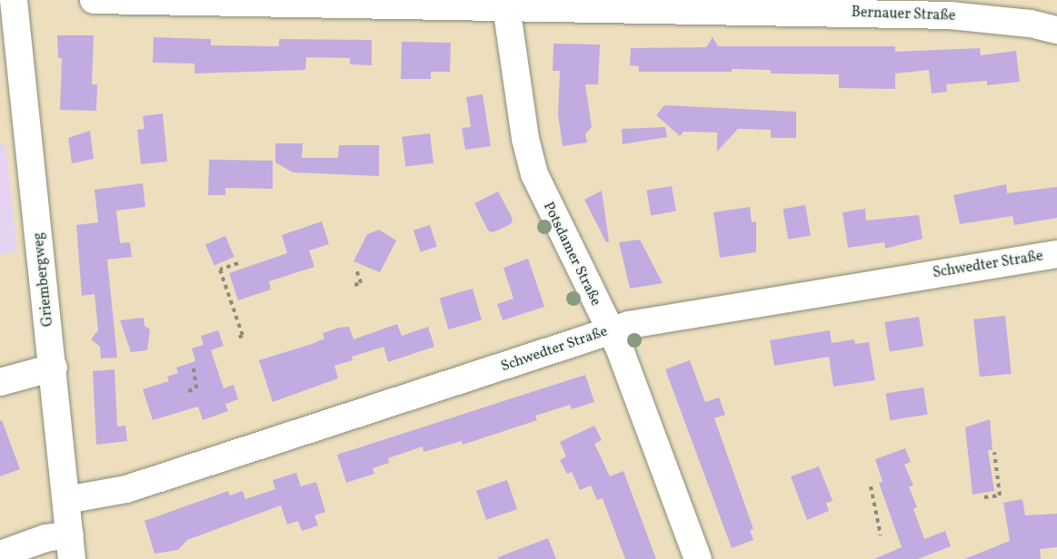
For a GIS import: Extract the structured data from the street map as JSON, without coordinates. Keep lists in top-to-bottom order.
{
  "streets": {
    "street": [
      "Bernauer Straße",
      "Potsdamer Straße",
      "Schwedter Straße",
      "Griembergweg"
    ]
  },
  "crossings": [
    ["Bernauer Straße", "Potsdamer Straße"],
    ["Potsdamer Straße", "Schwedter Straße"],
    ["Schwedter Straße", "Griembergweg"]
  ]
}
